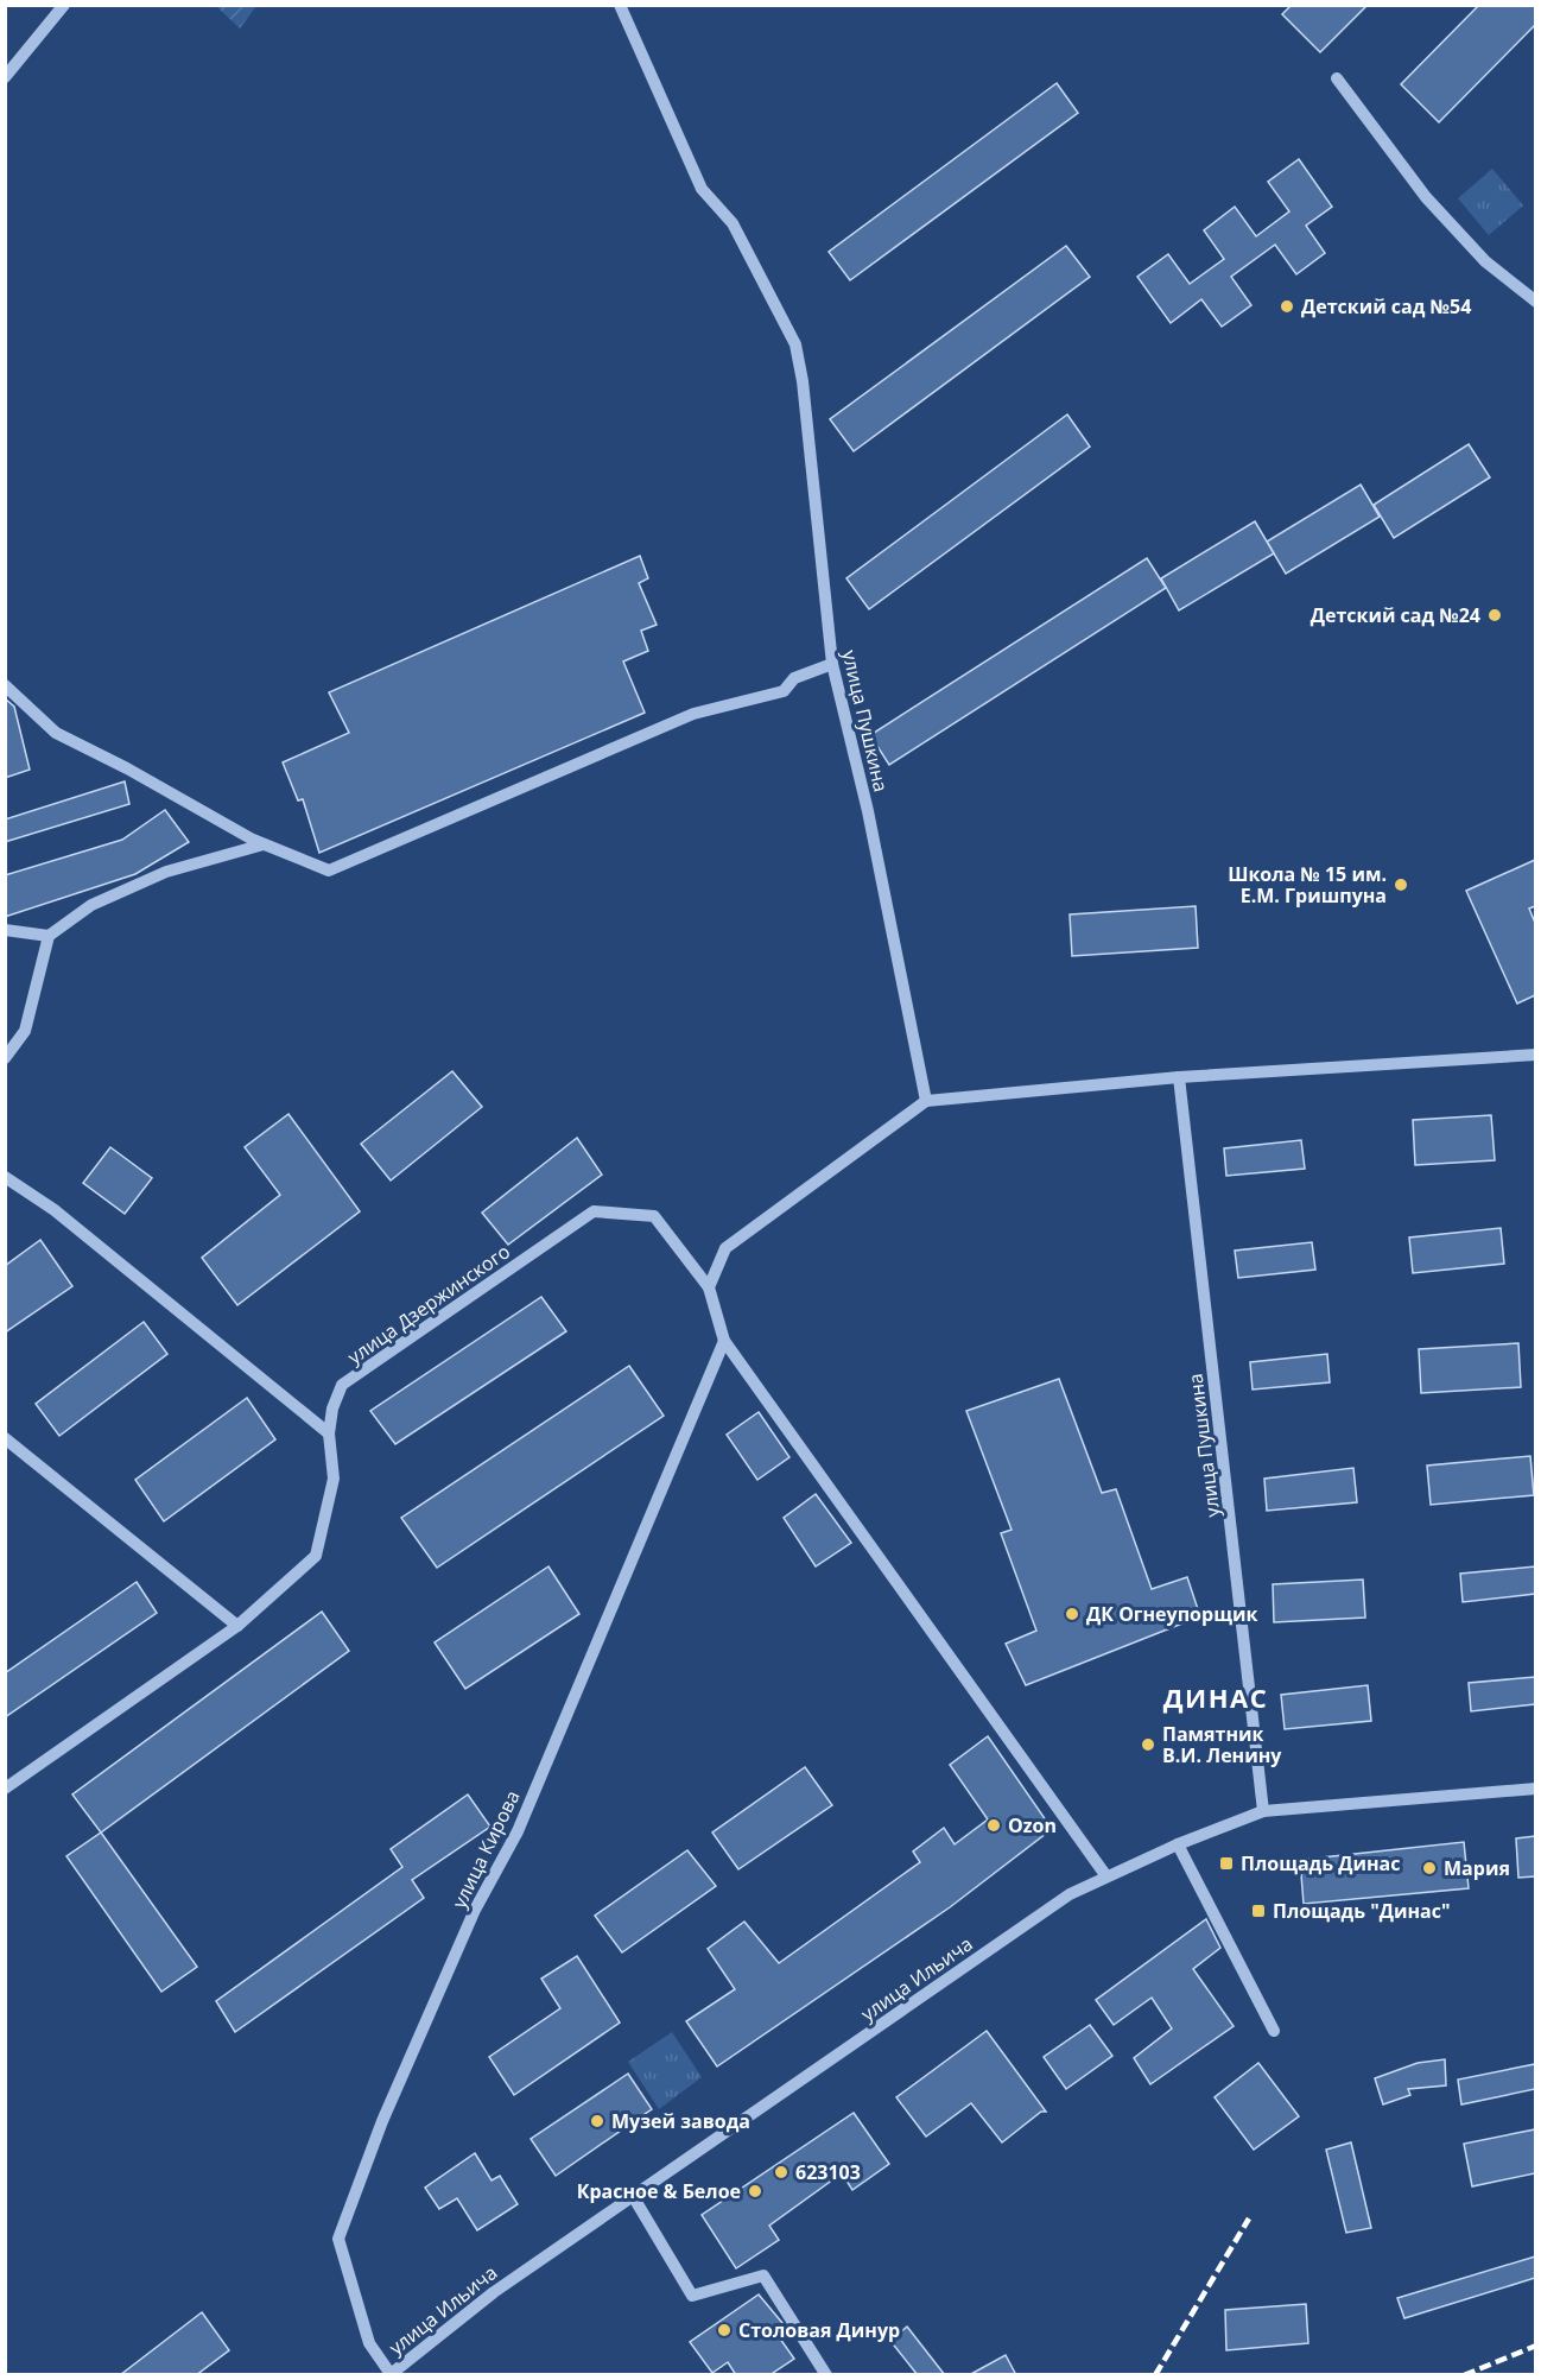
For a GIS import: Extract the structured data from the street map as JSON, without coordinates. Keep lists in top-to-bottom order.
{
  "streets": {
    "street": [
      "улица Пушкина",
      "улица Дзержинского",
      "улица Кирова",
      "улица Ильича"
    ]
  },
  "crossings": [
    ["улица Пушкина", "улица Ильича"],
    ["улица Кирова", "улица Ильича"]
  ],
  "districts": ["ДИНАС"],
  "places": {
    "other": [
      "Детский сад №54",
      "Детский сад №24",
      "Школа № 15 им. Е.М. Гришпуна",
      "ДК Огнеупорщик",
      "Памятник В.И. Ленину",
      "Ozon",
      "Мария",
      "Музей завода",
      "623103",
      "Красное & Белое",
      "Столовая Динур"
    ],
    "transit": ["Площадь Динас", "Площадь \"Динас\""]
  }
}
